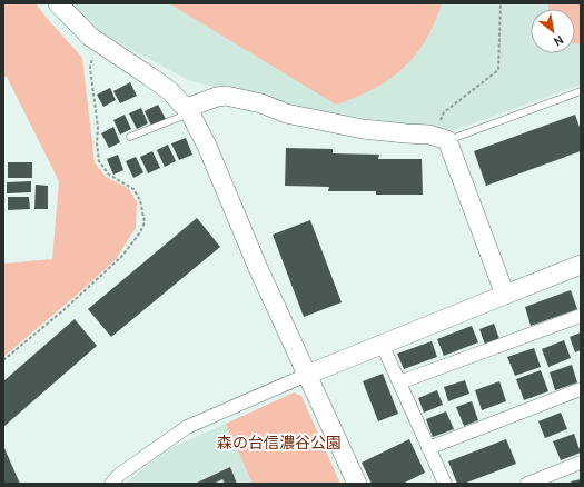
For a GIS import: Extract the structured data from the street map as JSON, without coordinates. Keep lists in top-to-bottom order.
{
  "parks": ["森の台信濃谷公園"],
  "north": "bottom right"
}
